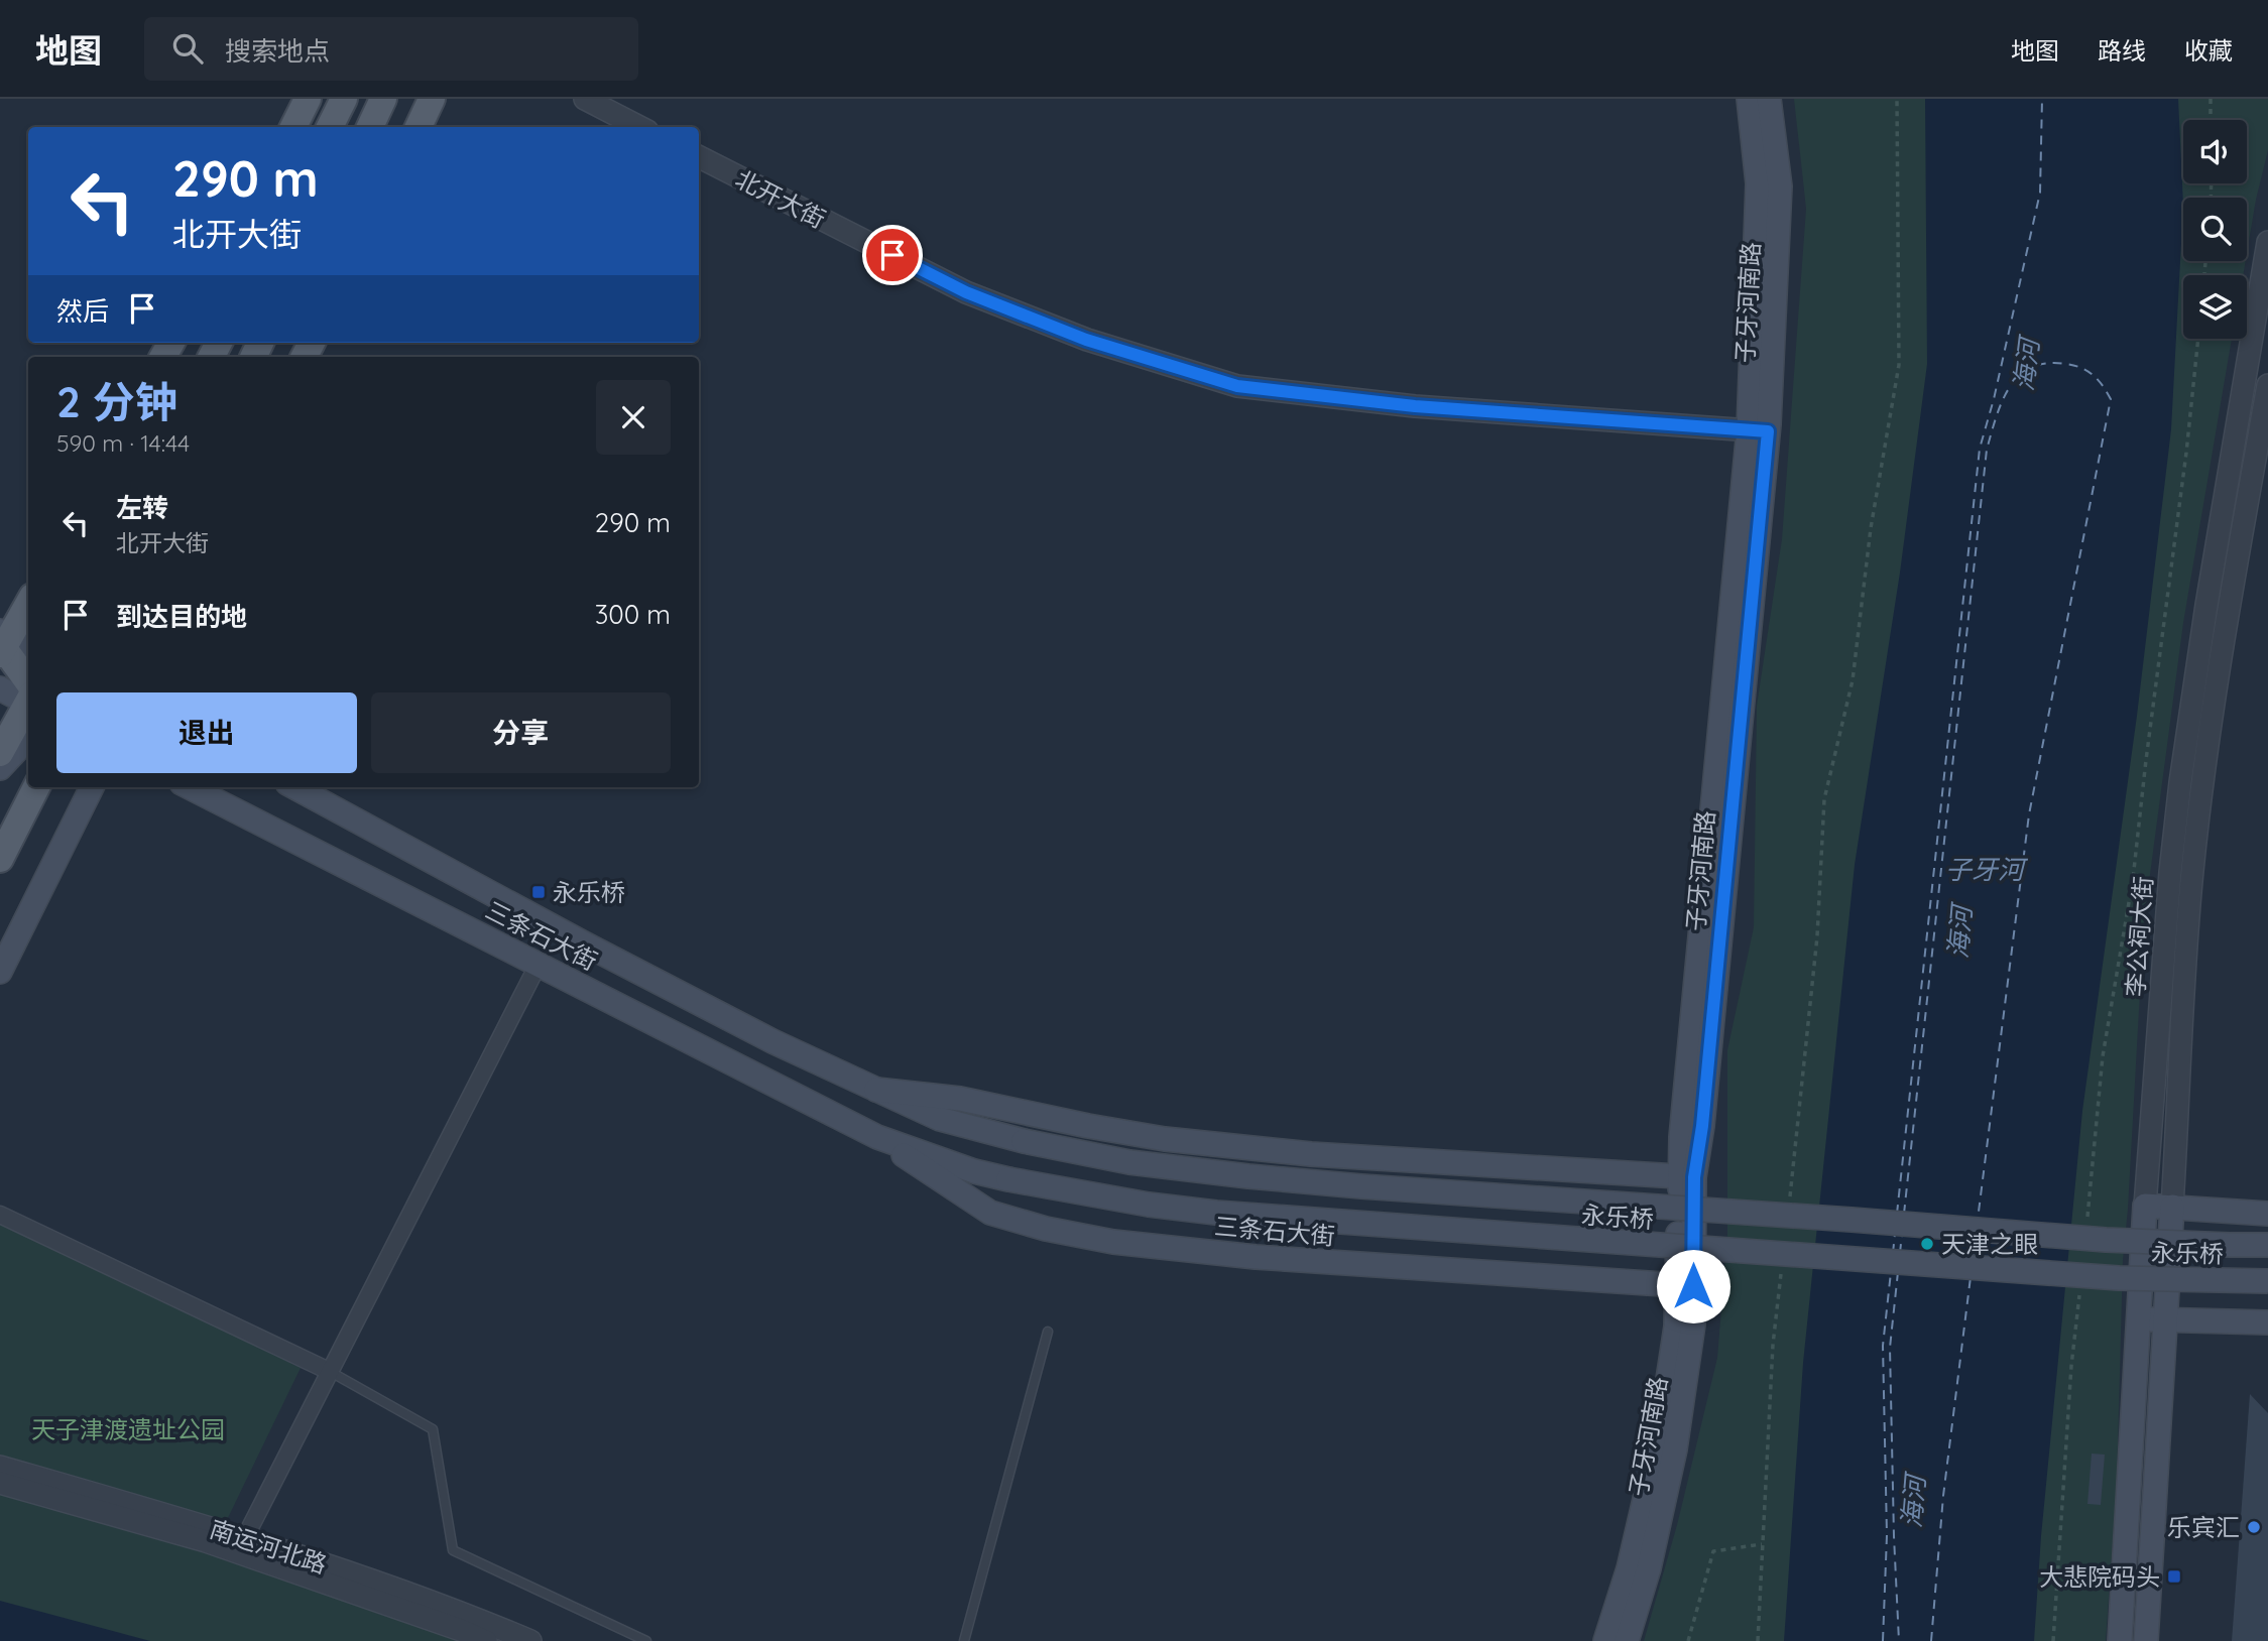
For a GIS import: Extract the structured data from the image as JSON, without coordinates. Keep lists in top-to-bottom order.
{
  "streets": {
    "main road": [
      "子牙河南路",
      "三条石大街",
      "李公祠大街",
      "永乐桥"
    ],
    "street": ["北开大街", "南运河北路"]
  },
  "crossings": [
    ["北开大街", "子牙河南路"],
    ["子牙河南路", "三条石大街"],
    ["三条石大街", "永乐桥"]
  ],
  "water": ["海河", "子牙河"],
  "parks": ["天子津渡遗址公园"],
  "places": {
    "transit": ["永乐桥", "大悲院码头"],
    "other": ["天津之眼", "乐宾汇"]
  },
  "page": {
    "header": "地图",
    "search": "搜索地点",
    "nav": ["地图", "路线", "收藏"],
    "turn": ["290 m", "北开大街"],
    "then": "然后",
    "heading": ["2 分钟", "590 m · 14:44"],
    "list": [
      {
        "name": "左转",
        "note": "北开大街",
        "value": "290 m"
      },
      {
        "name": "到达目的地",
        "value": "300 m"
      }
    ],
    "buttons": ["退出", "分享"]
  }
}
